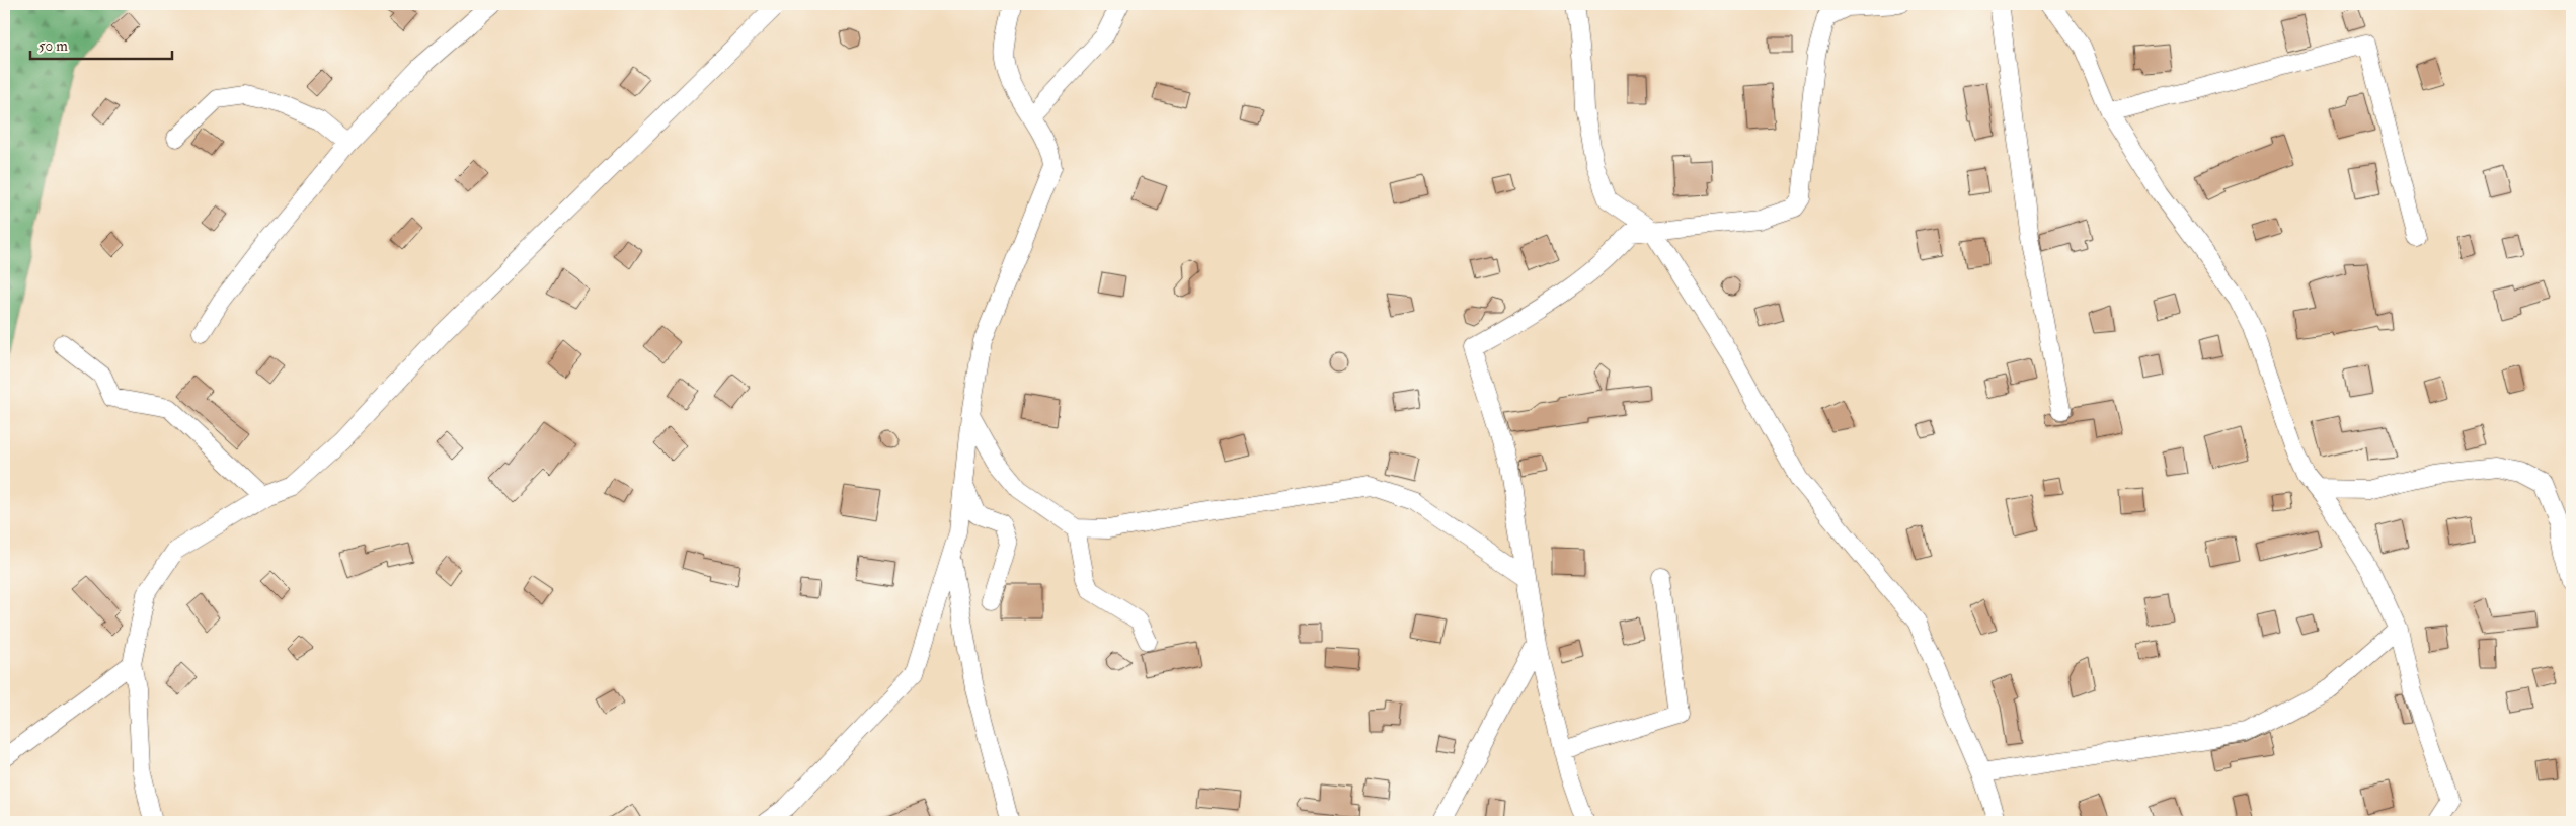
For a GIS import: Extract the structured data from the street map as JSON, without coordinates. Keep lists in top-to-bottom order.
{
  "scale_bar": "50 m"
}
